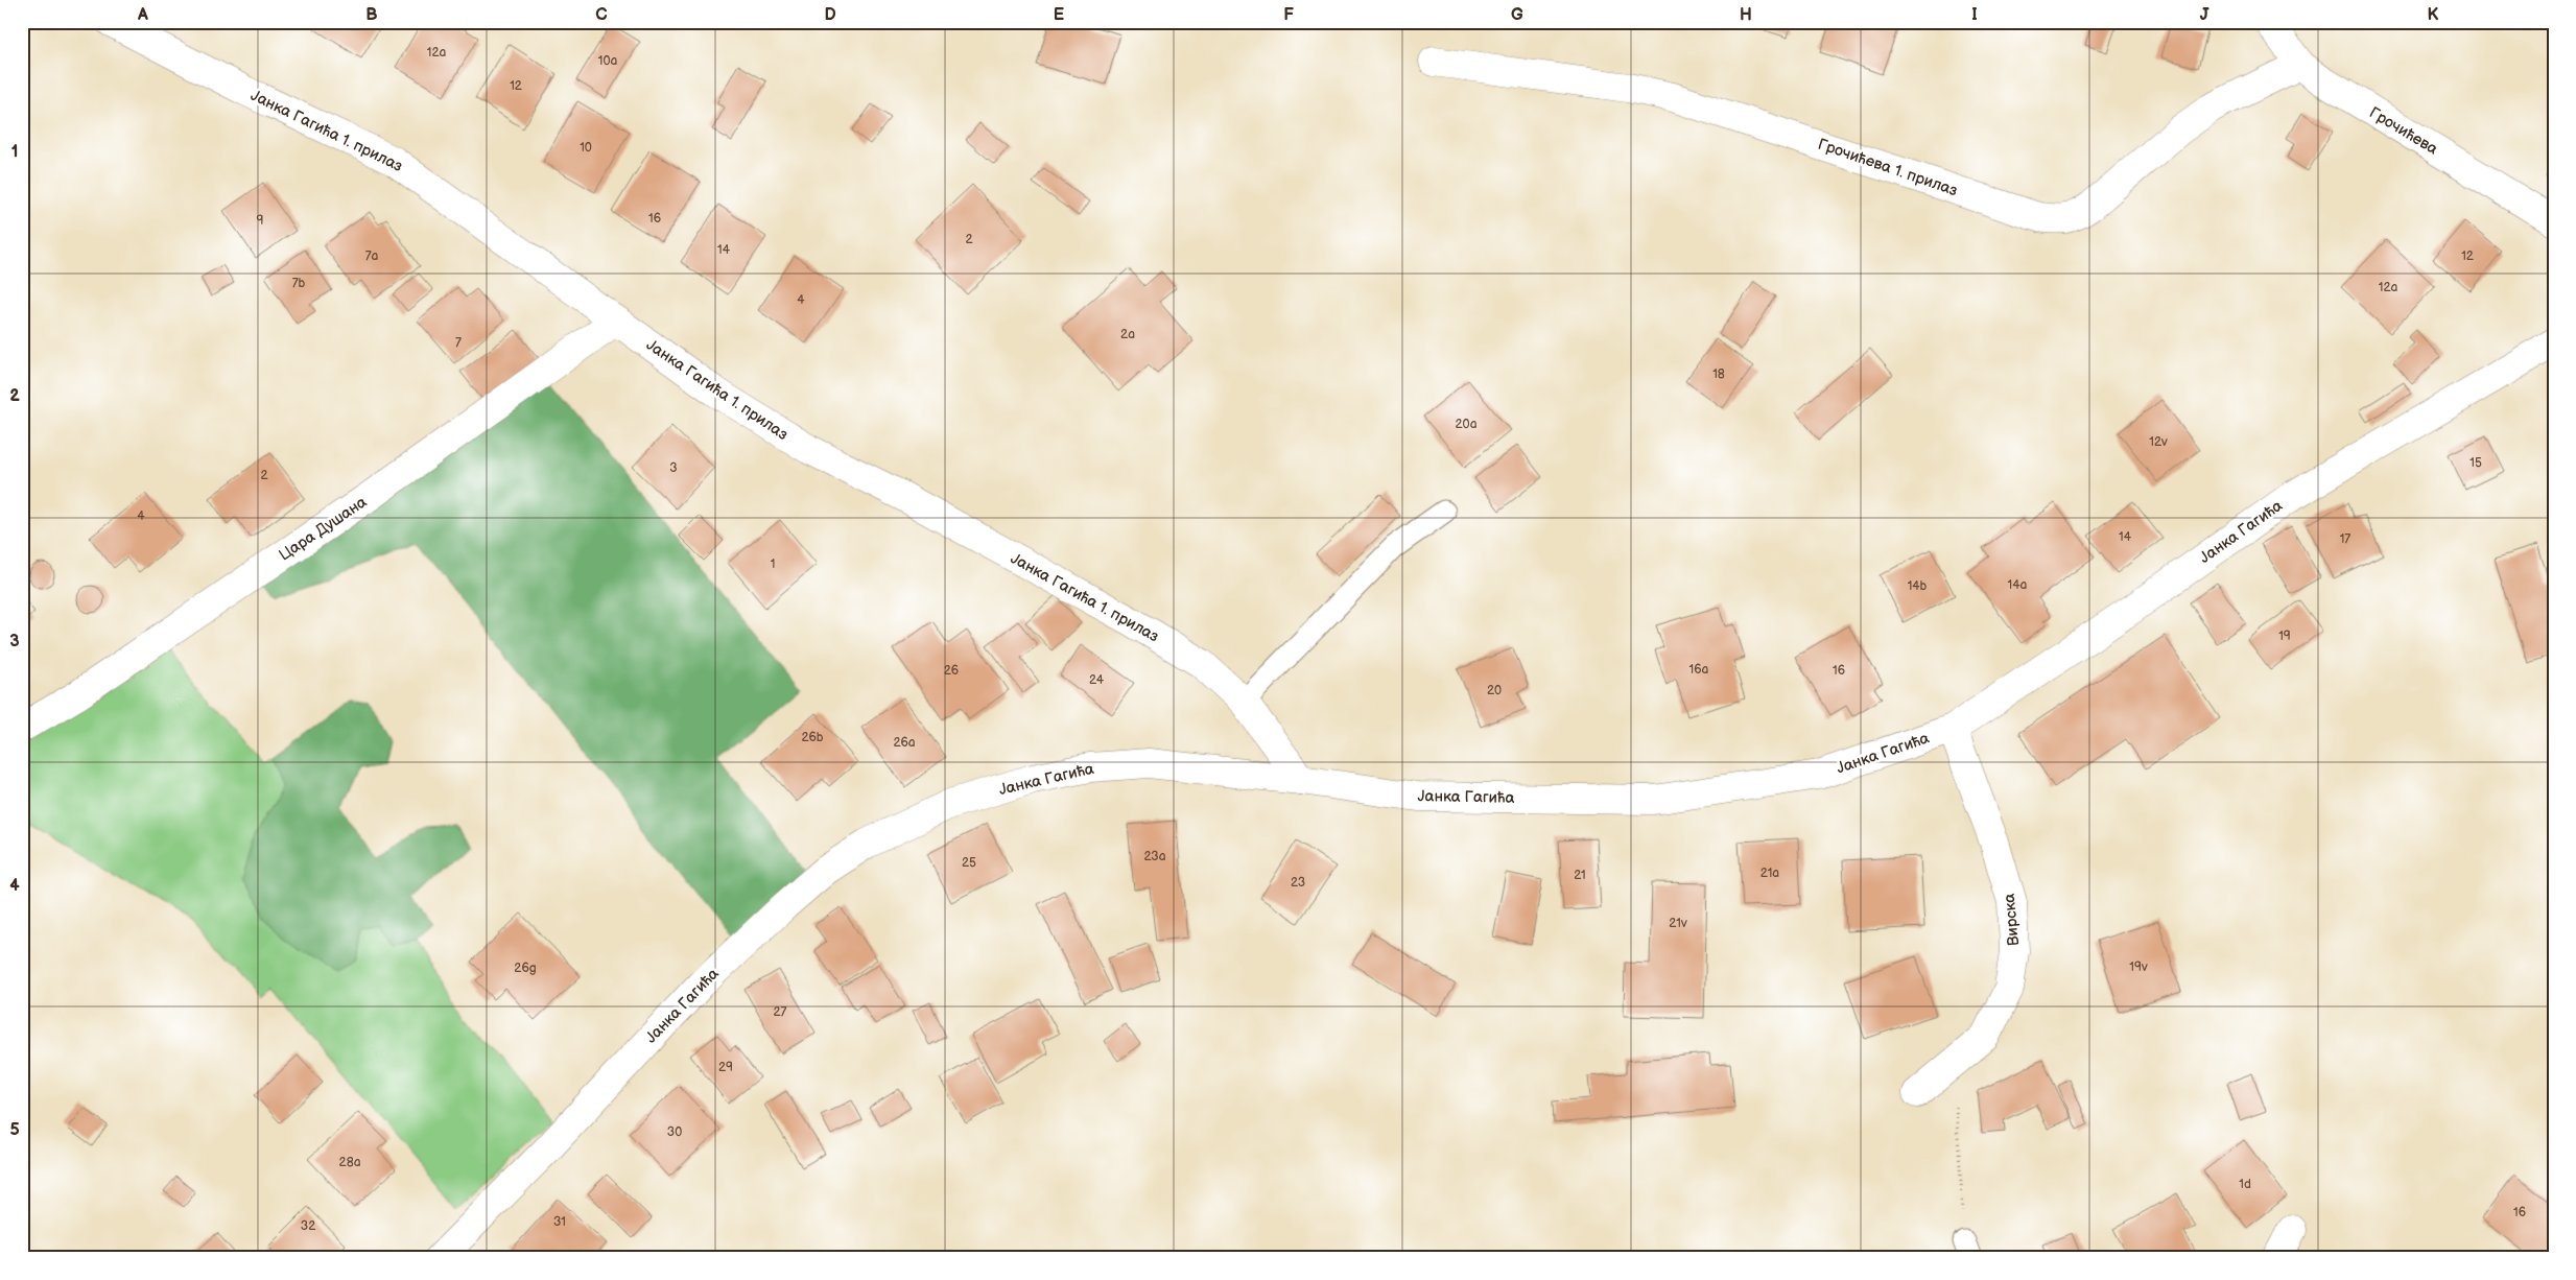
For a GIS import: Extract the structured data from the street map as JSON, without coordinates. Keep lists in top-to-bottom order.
{
  "streets": {
    "street": [
      "Јанка Гагића 1. прилаз",
      "Грочићева",
      "Грочићева 1. прилаз",
      "Цара Душана",
      "Јанка Гагића",
      "Вирска"
    ]
  },
  "crossings": [
    ["Јанка Гагића 1. прилаз", "Цара Душана"],
    ["Јанка Гагића 1. прилаз", "Јанка Гагића"],
    ["Грочићева", "Грочићева 1. прилаз"],
    ["Јанка Гагића", "Вирска"]
  ],
  "house_numbers": [
    "12a",
    "10a",
    "12",
    "10",
    "16",
    "9",
    "2",
    "14",
    "7a",
    "12",
    "7b",
    "12a",
    "4",
    "2a",
    "7",
    "18",
    "20a",
    "12v",
    "15",
    "3",
    "2",
    "4",
    "14",
    "17",
    "1",
    "14a",
    "14b",
    "19",
    "16a",
    "26",
    "16",
    "24",
    "20",
    "26b",
    "26a",
    "23a",
    "25",
    "21a",
    "21",
    "23",
    "21v",
    "19v",
    "26g",
    "27",
    "29",
    "30",
    "28a",
    "1d",
    "16",
    "31",
    "32"
  ],
  "grid": {
    "columns": [
      "A",
      "B",
      "C",
      "D",
      "E",
      "F",
      "G",
      "H",
      "I",
      "J",
      "K"
    ],
    "rows": [
      "1",
      "2",
      "3",
      "4",
      "5"
    ]
  }
}
